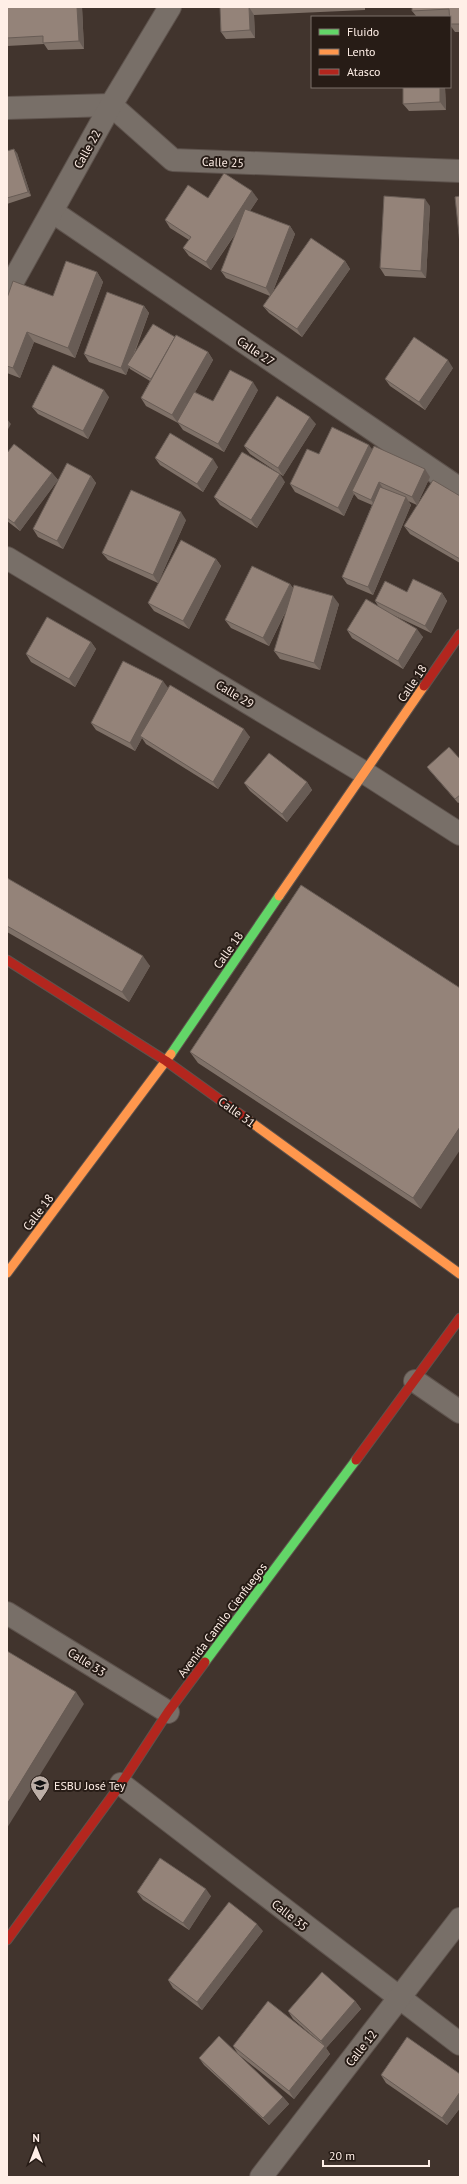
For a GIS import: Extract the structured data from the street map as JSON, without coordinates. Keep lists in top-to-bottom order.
{
  "streets": {
    "street": [
      "Calle 22",
      "Calle 25",
      "Calle 27",
      "Calle 18",
      "Calle 29",
      "Calle 31",
      "Avenida Camilo Cienfuegos",
      "Calle 33",
      "Calle 35",
      "Calle 12"
    ]
  },
  "crossings": [
    ["Calle 22", "Calle 25"],
    ["Calle 22", "Calle 27"],
    ["Calle 18", "Calle 29"],
    ["Calle 18", "Calle 31"],
    ["Avenida Camilo Cienfuegos", "Calle 33"],
    ["Avenida Camilo Cienfuegos", "Calle 35"],
    ["Calle 35", "Calle 12"]
  ],
  "places": {
    "school or university": ["ESBU José Tey"]
  },
  "legend": ["Fluido", "Lento", "Atasco"],
  "scale_bar": "20 m",
  "north": "top"
}
